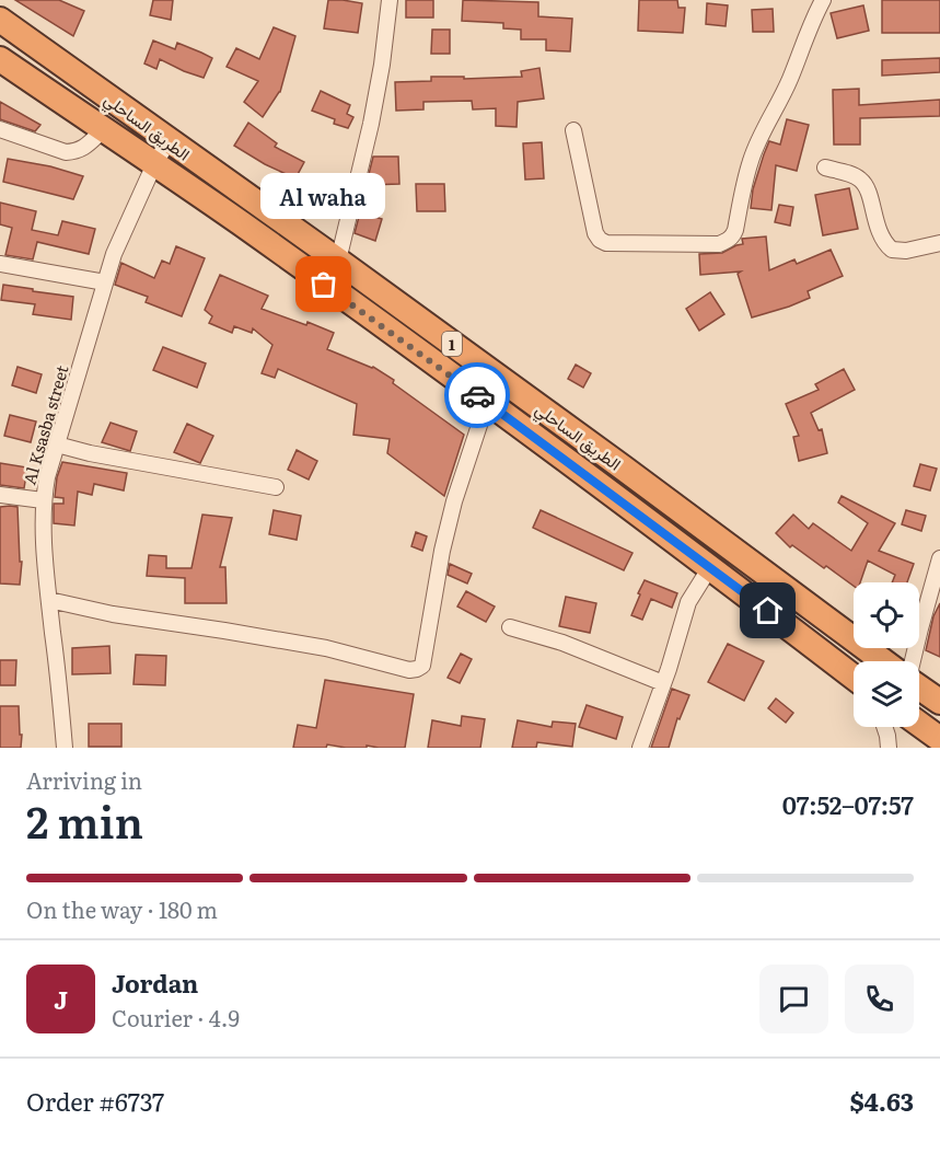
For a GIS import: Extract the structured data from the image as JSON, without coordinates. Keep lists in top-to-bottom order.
{
  "streets": {
    "highway": ["الطريق الساحلي", "1"],
    "street": ["Al Ksasba street"]
  },
  "crossings": [
    ["الطريق الساحلي", "Al Ksasba street"]
  ],
  "places": ["Al waha"],
  "page": {
    "bubble": "Al waha",
    "heading": ["2 min", "Arriving in", "07:52–07:57"],
    "panel": [
      "Jordan",
      "Courier · 4.9",
      "Order #6737",
      "$4.63"
    ],
    "bar": "On the way · 180 m",
    "round": "J"
  }
}
